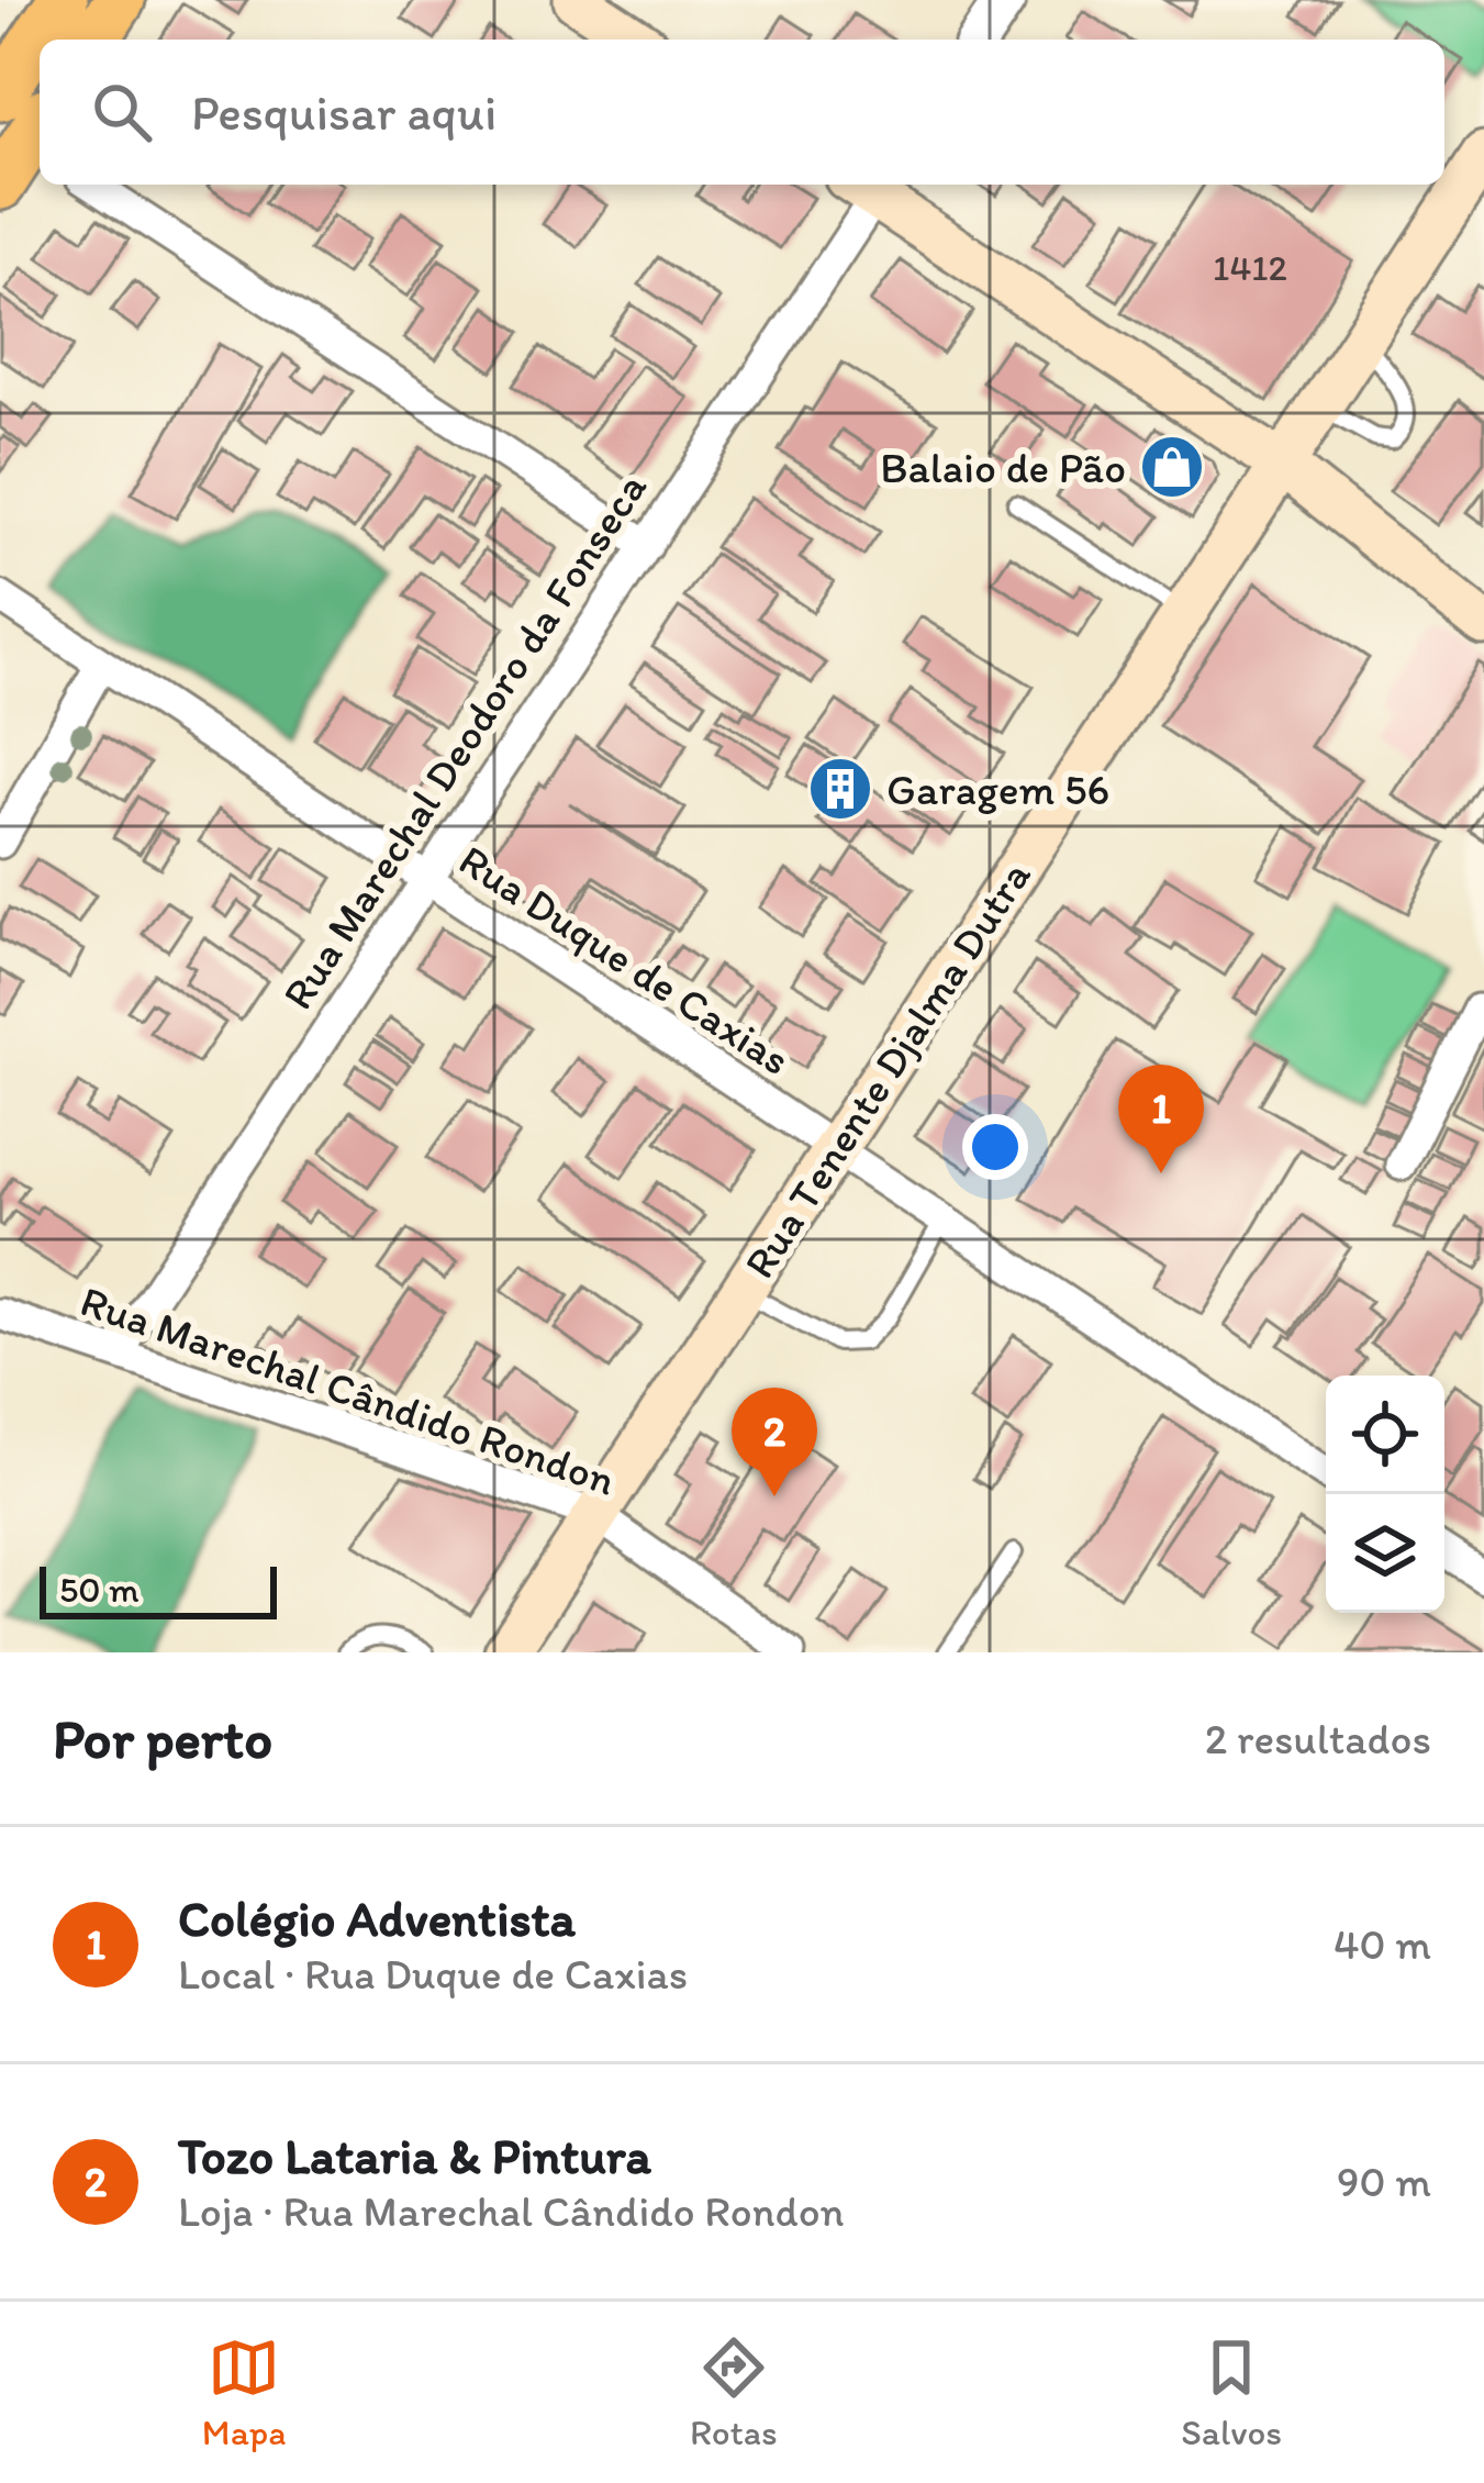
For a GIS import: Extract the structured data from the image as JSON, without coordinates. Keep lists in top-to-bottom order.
{
  "streets": {
    "main road": ["Rua Tenente Djalma Dutra"],
    "street": ["Rua Marechal Deodoro da Fonseca", "Rua Duque de Caxias", "Rua Marechal Cândido Rondon"]
  },
  "crossings": [
    ["Rua Marechal Deodoro da Fonseca", "Rua Duque de Caxias"],
    ["Rua Marechal Deodoro da Fonseca", "Rua Marechal Cândido Rondon"],
    ["Rua Duque de Caxias", "Rua Tenente Djalma Dutra"],
    ["Rua Tenente Djalma Dutra", "Rua Marechal Cândido Rondon"]
  ],
  "places": {
    "shop": ["Balaio de Pão"],
    "building": ["Garagem 56"]
  },
  "house_numbers": ["1412"],
  "scale_bar": "50 m",
  "page": {
    "search": "Pesquisar aqui",
    "pins": ["1", "2"],
    "scale": "50 m",
    "heading": ["Por perto", "2 resultados"],
    "list": [
      {
        "mark": "1",
        "name": "Colégio Adventista",
        "note": "Local · Rua Duque de Caxias",
        "value": "40 m"
      },
      {
        "mark": "2",
        "name": "Tozo Lataria & Pintura",
        "note": "Loja · Rua Marechal Cândido Rondon",
        "value": "90 m"
      }
    ],
    "nav": ["Mapa", "Rotas", "Salvos"]
  }
}
